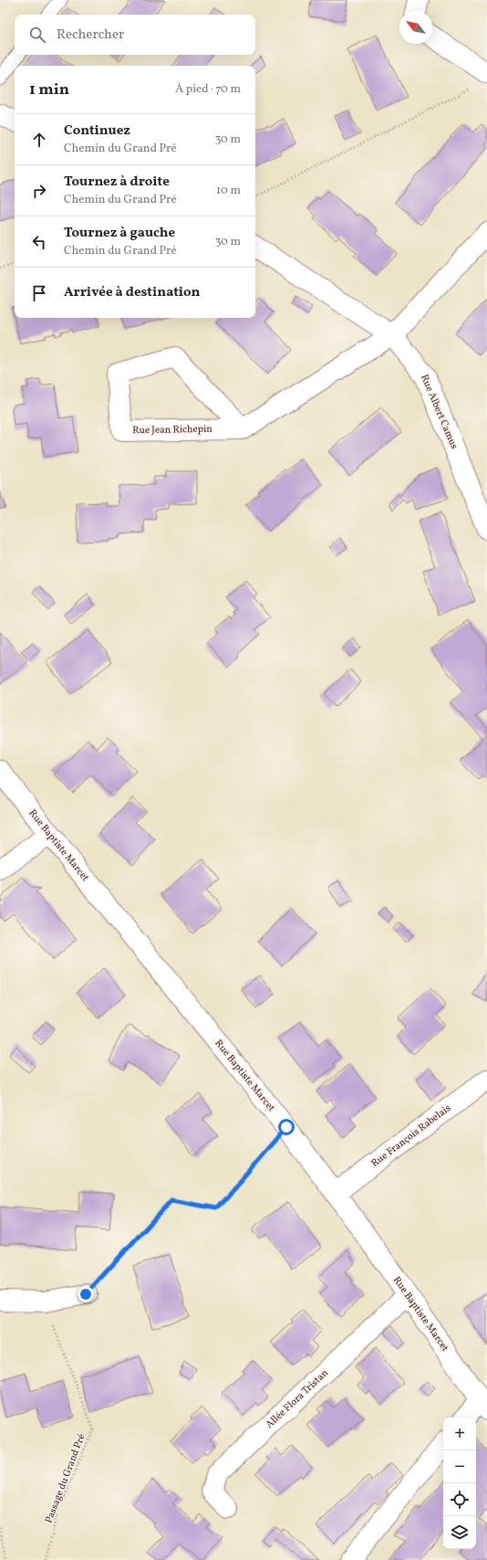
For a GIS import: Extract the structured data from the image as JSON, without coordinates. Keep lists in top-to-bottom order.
{
  "streets": {
    "street": [
      "Rue Albert Camus",
      "Rue Jean Richepin",
      "Rue Baptiste Marcet",
      "Rue François Rabelais",
      "Allée Flora Tristan"
    ],
    "path": ["Passage du Grand Pré"]
  },
  "crossings": [
    ["Rue Baptiste Marcet", "Rue François Rabelais"],
    ["Rue Baptiste Marcet", "Allée Flora Tristan"]
  ],
  "north": "top left",
  "page": {
    "search": "Rechercher",
    "heading": ["1 min", "À pied · 70 m"],
    "list": [
      ["Continuez", "Chemin du Grand Pré", "30 m"],
      ["Tournez à droite", "Chemin du Grand Pré", "10 m"],
      ["Tournez à gauche", "Chemin du Grand Pré", "30 m"],
      "Arrivée à destination"
    ],
    "map_buttons": ["+", "−"]
  }
}
